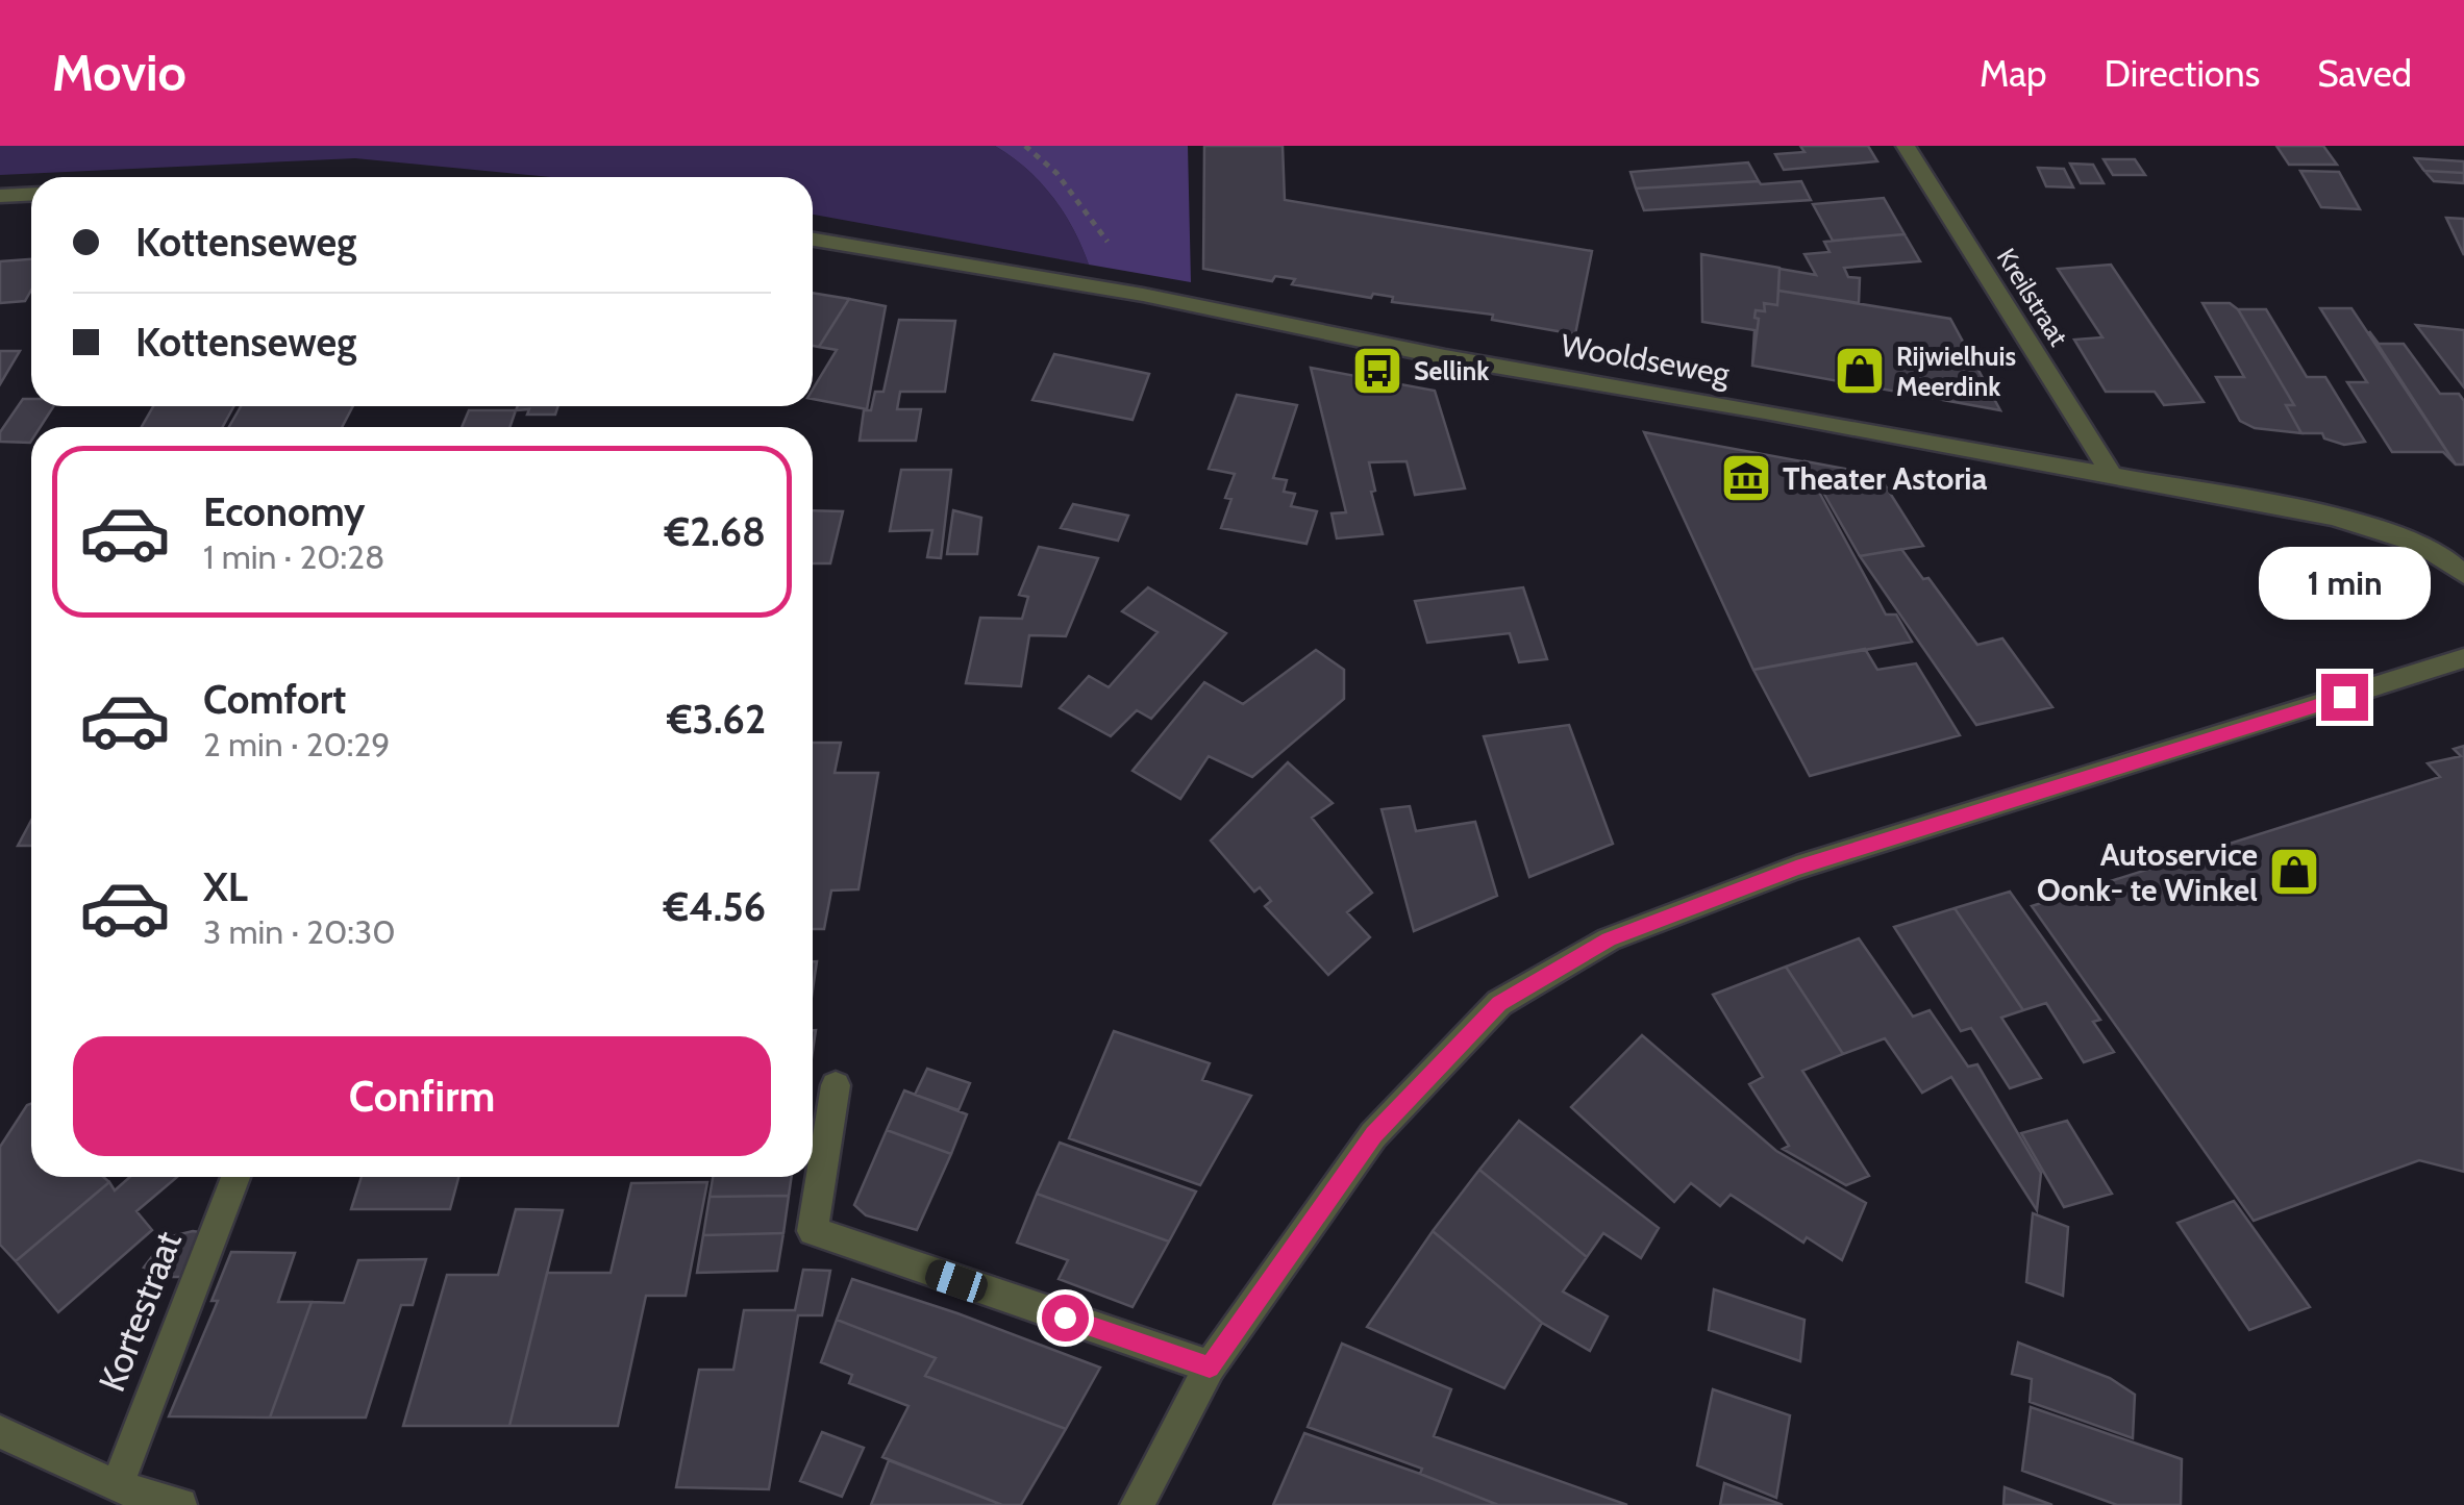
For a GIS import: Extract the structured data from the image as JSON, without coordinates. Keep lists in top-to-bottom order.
{
  "streets": {
    "street": ["Kreilstraat", "Wooldseweg", "Kortestraat"]
  },
  "crossings": [
    ["Kreilstraat", "Wooldseweg"]
  ],
  "places": {
    "bus stop": ["Sellink"],
    "shop": ["Rijwielhuis Meerdink", "Autoservice Oonk- te Winkel"],
    "museum": ["Theater Astoria"]
  },
  "page": {
    "header": "Movio",
    "nav": ["Map", "Directions", "Saved"],
    "banner": ["Kottenseweg", "Kottenseweg"],
    "list": [
      {
        "name": "Economy",
        "note": "1 min · 20:28",
        "value": "€2.68"
      },
      {
        "name": "Comfort",
        "note": "2 min · 20:29",
        "value": "€3.62"
      },
      {
        "name": "XL",
        "note": "3 min · 20:30",
        "value": "€4.56"
      }
    ],
    "bubble": "1 min",
    "buttons": "Confirm"
  }
}
